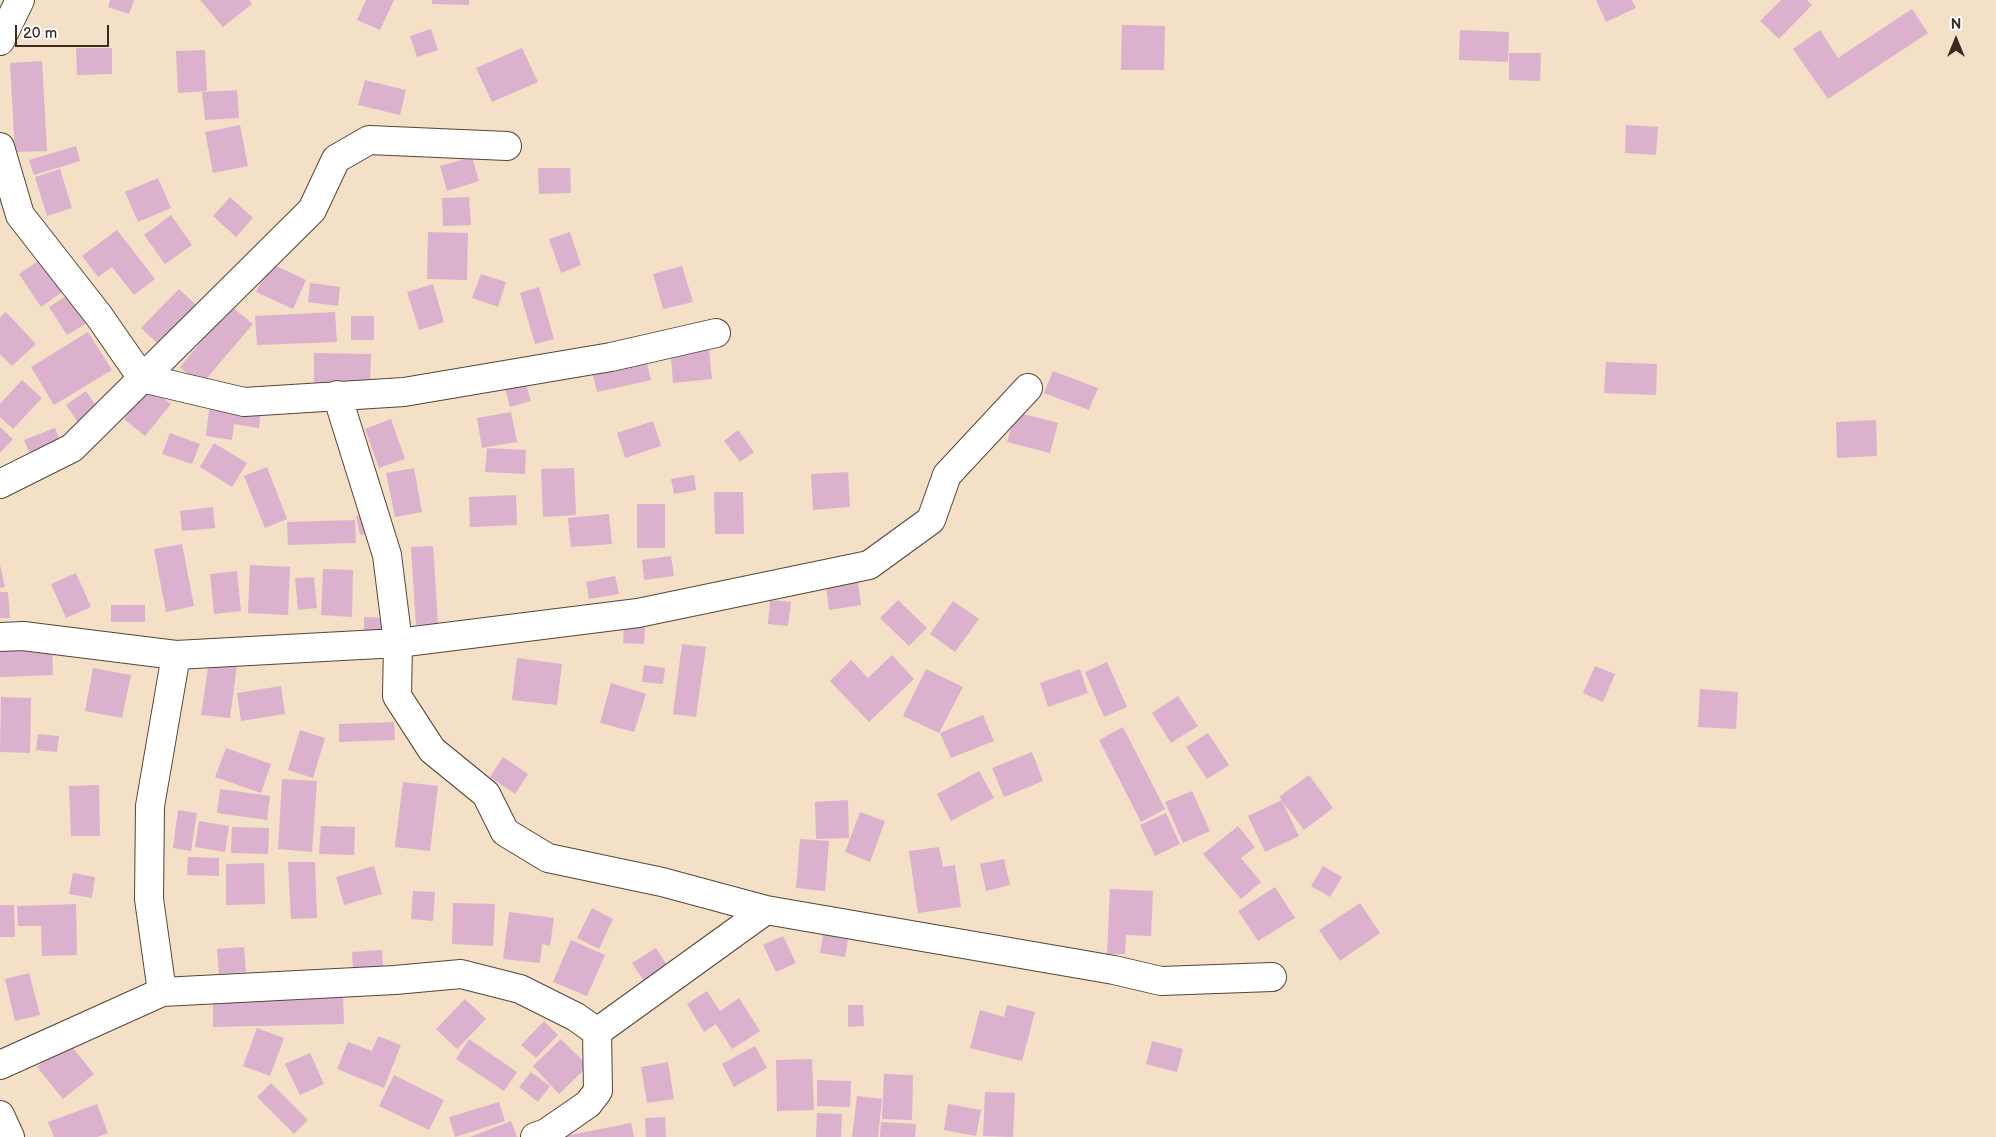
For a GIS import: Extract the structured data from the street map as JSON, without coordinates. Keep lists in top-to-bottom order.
{
  "scale_bar": "20 m",
  "north": "top"
}
